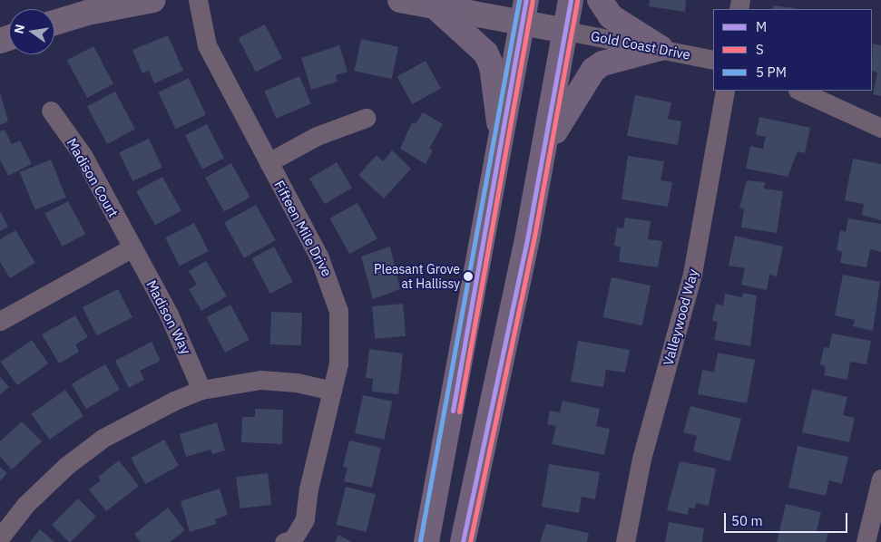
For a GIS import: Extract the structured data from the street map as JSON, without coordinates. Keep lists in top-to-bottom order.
{
  "streets": {
    "street": [
      "Gold Coast Drive",
      "Madison Court",
      "Fifteen Mile Drive",
      "Madison Way",
      "Valleywood Way"
    ]
  },
  "crossings": [
    ["Madison Court", "Madison Way"]
  ],
  "places": ["Pleasant Grove at Hallissy"],
  "lines": ["transit line M", "transit line S"],
  "legend": ["M", "S", "5 PM"],
  "scale_bar": "50 m",
  "north": "left"
}
